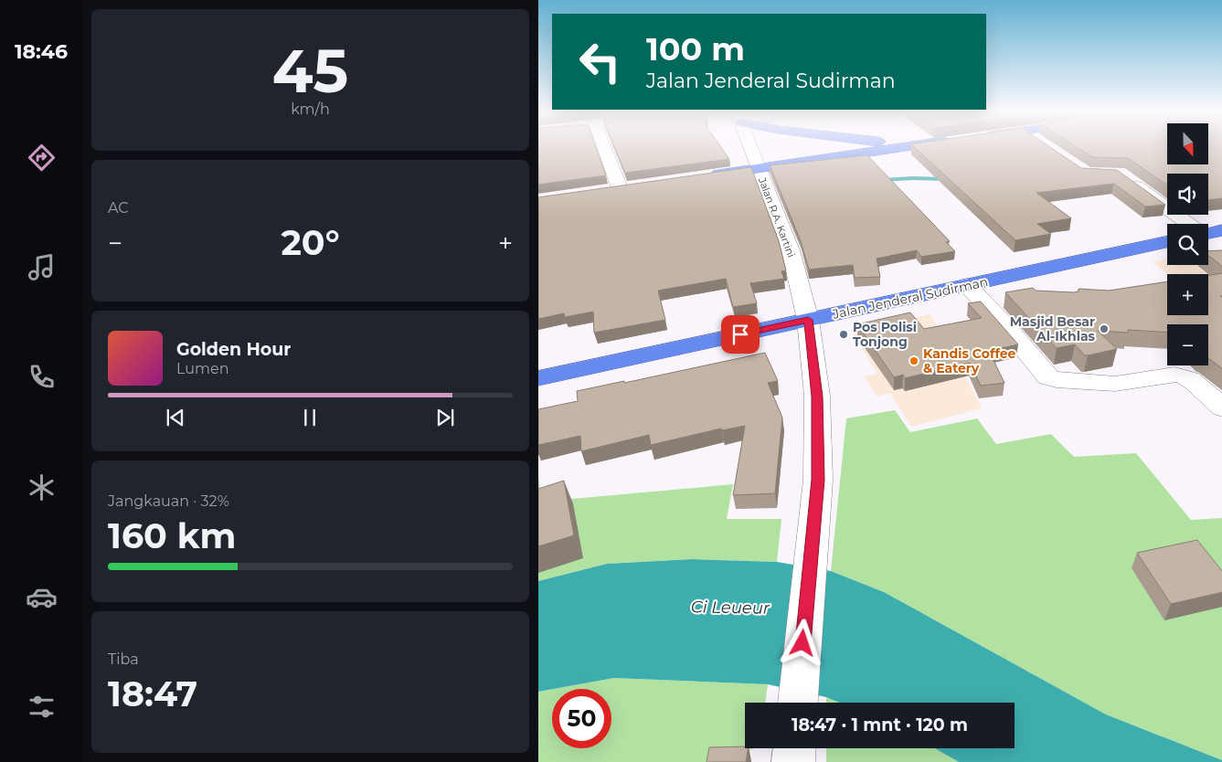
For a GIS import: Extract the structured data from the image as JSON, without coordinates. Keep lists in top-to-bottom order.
{
  "streets": {
    "highway": ["Jalan Jenderal Sudirman"],
    "street": ["Jalan R.A. Kartini"]
  },
  "crossings": [
    ["Jalan R.A. Kartini", "Jalan Jenderal Sudirman"]
  ],
  "water": ["Ci Leueur"],
  "places": ["Masjid Besar Al-Ikhlas", "Pos Polisi Tonjong", "Kandis Coffee & Eatery"],
  "north": "bottom",
  "page": {
    "tabs": "18:46",
    "tile": [
      ["45", "km/h"],
      "AC",
      ["Jangkauan · 32%", "160 km"],
      ["Tiba", "18:47"]
    ],
    "turn": ["100 m", "Jalan Jenderal Sudirman"],
    "map_buttons": ["+", "−"],
    "heat": ["−", "20°", "+"],
    "song": ["Golden Hour", "Lumen"],
    "limit": "50",
    "trip": "18:47 · 1 mnt · 120 m"
  }
}
